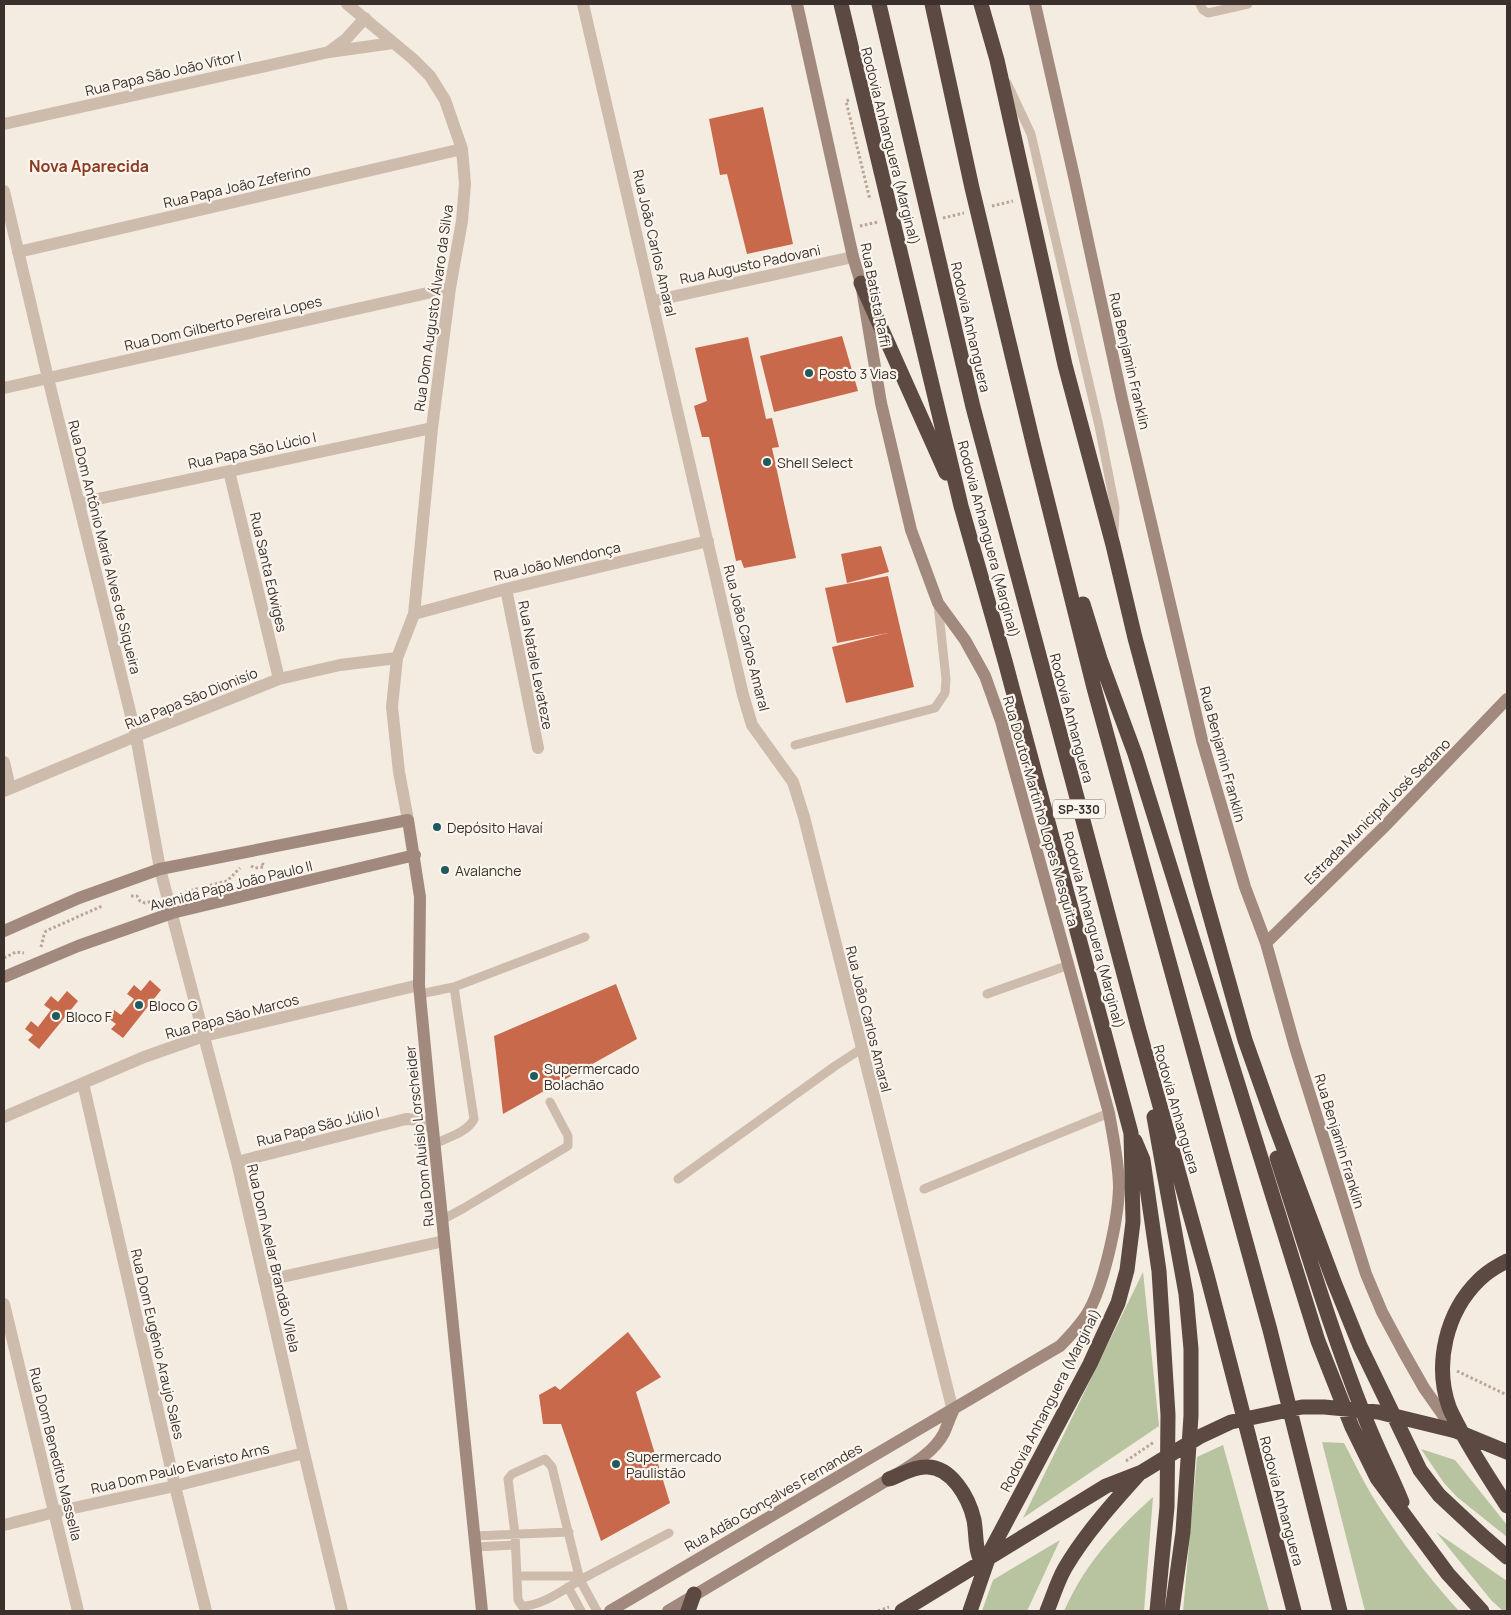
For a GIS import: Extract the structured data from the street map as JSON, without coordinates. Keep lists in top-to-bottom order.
{
  "streets": {
    "highway": ["Rodovia Anhanguera (Marginal)", "Rodovia Anhanguera", "SP-330"],
    "street": [
      "Rua Papa São João Vitor I",
      "Rua Papa João Zeferino",
      "Rua João Carlos Amaral",
      "Rua Augusto Padovani",
      "Rua Batista Raffi",
      "Rua Dom Augusto Álvaro da Silva",
      "Rua Dom Gilberto Pereira Lopes",
      "Rua Benjamin Franklin",
      "Rua Papa São Lúcio I",
      "Rua Dom Antônio Maria Alves de Siqueira",
      "Rua João Mendonça",
      "Rua Santa Edwiges",
      "Rua Natale Levateze",
      "Rua Papa São Dionisío",
      "Rua Doutor Martinho Lopes Mesquita",
      "Estrada Municipal José Sedano",
      "Avenida Papa João Paulo II",
      "Rua Papa São Marcos",
      "Rua Papa São Júlio I",
      "Rua Dom Aluísio Lorscheider",
      "Rua Dom Avelar Brandão Vilela",
      "Rua Dom Eugênio Araujo Sales",
      "Rua Dom Benedito Massella",
      "Rua Dom Paulo Evaristo Arns",
      "Rua Adão Gonçalves Fernandes"
    ]
  },
  "crossings": [
    ["Rua Papa São João Vitor I", "Rua Dom Augusto Álvaro da Silva"],
    ["Rua Papa João Zeferino", "Rua Dom Augusto Álvaro da Silva"],
    ["Rua Papa João Zeferino", "Rua Dom Antônio Maria Alves de Siqueira"],
    ["Rua João Carlos Amaral", "Rua Augusto Padovani"],
    ["Rua João Carlos Amaral", "Rua João Mendonça"],
    ["Rua João Carlos Amaral", "Rua Adão Gonçalves Fernandes"],
    ["Rua Augusto Padovani", "Rua Batista Raffi"],
    ["Rua Batista Raffi", "Rua Doutor Martinho Lopes Mesquita"],
    ["Rua Dom Augusto Álvaro da Silva", "Rua Dom Gilberto Pereira Lopes"],
    ["Rua Dom Augusto Álvaro da Silva", "Rua Papa São Lúcio I"],
    ["Rua Dom Augusto Álvaro da Silva", "Rua João Mendonça"],
    ["Rua Dom Augusto Álvaro da Silva", "Rua Papa São Dionisío"],
    ["Rua Dom Augusto Álvaro da Silva", "Rua Dom Aluísio Lorscheider"],
    ["Rua Dom Gilberto Pereira Lopes", "Rua Dom Antônio Maria Alves de Siqueira"],
    ["Rua Benjamin Franklin", "Estrada Municipal José Sedano"],
    ["Rua Papa São Lúcio I", "Rua Dom Antônio Maria Alves de Siqueira"],
    ["Rua Papa São Lúcio I", "Rua Santa Edwiges"],
    ["Rua Dom Antônio Maria Alves de Siqueira", "Rua Papa São Dionisío"],
    ["Rua Dom Antônio Maria Alves de Siqueira", "Avenida Papa João Paulo II"],
    ["Rua Dom Antônio Maria Alves de Siqueira", "Rua Dom Avelar Brandão Vilela"],
    ["Rua João Mendonça", "Rua Natale Levateze"],
    ["Rua Santa Edwiges", "Rua Papa São Dionisío"],
    ["Rua Papa São Dionisío", "Rua Dom Aluísio Lorscheider"],
    ["Rua Doutor Martinho Lopes Mesquita", "Rua Adão Gonçalves Fernandes"],
    ["Avenida Papa João Paulo II", "Rua Dom Aluísio Lorscheider"],
    ["Avenida Papa João Paulo II", "Rua Dom Avelar Brandão Vilela"],
    ["Rua Papa São Marcos", "Rua Dom Aluísio Lorscheider"],
    ["Rua Papa São Marcos", "Rua Dom Avelar Brandão Vilela"],
    ["Rua Papa São Marcos", "Rua Dom Eugênio Araujo Sales"],
    ["Rua Papa São Júlio I", "Rua Dom Aluísio Lorscheider"],
    ["Rua Papa São Júlio I", "Rua Dom Avelar Brandão Vilela"],
    ["Rua Dom Avelar Brandão Vilela", "Rua Dom Paulo Evaristo Arns"],
    ["Rua Dom Eugênio Araujo Sales", "Rua Dom Paulo Evaristo Arns"],
    ["Rua Dom Benedito Massella", "Rua Dom Paulo Evaristo Arns"]
  ],
  "districts": ["Nova Aparecida"],
  "places": [
    "Posto 3 Vias",
    "Shell Select",
    "Depósito Havaí",
    "Avalanche",
    "Bloco G",
    "Bloco F",
    "Supermercado Bolachão",
    "Supermercado Paulistão"
  ]
}
